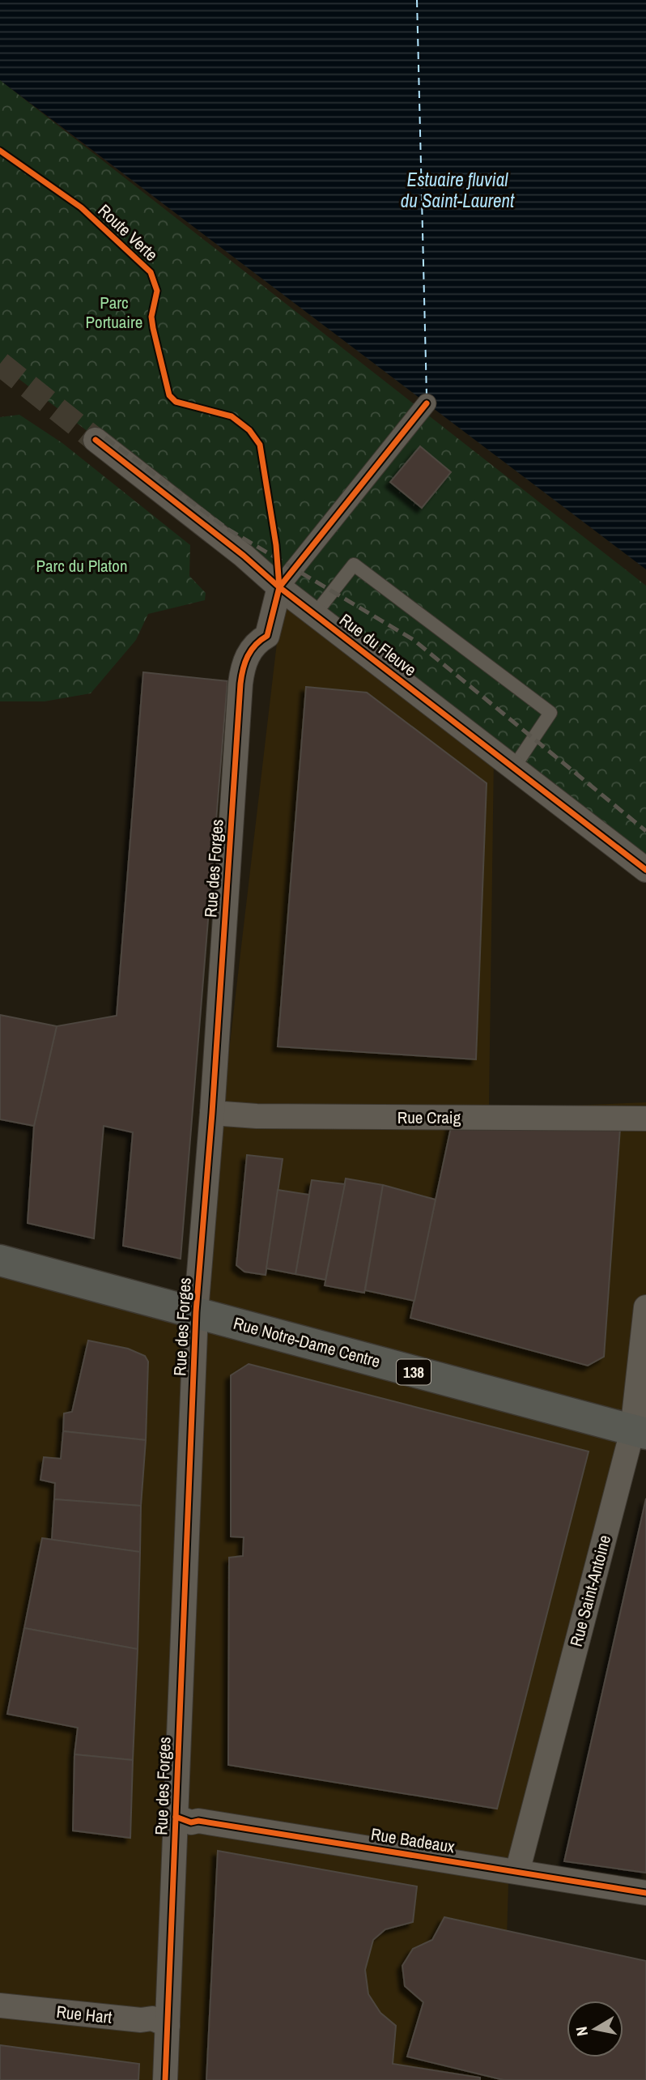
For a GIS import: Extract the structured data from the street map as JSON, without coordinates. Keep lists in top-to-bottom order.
{
  "streets": {
    "main road": ["Rue Notre-Dame Centre", "138"],
    "street": [
      "Rue du Fleuve",
      "Rue des Forges",
      "Rue Craig",
      "Rue Saint-Antoine",
      "Rue Badeaux",
      "Rue Hart"
    ],
    "cycle path": ["Route Verte"]
  },
  "crossings": [
    ["Rue du Fleuve", "Rue des Forges"],
    ["Rue des Forges", "Rue Craig"],
    ["Rue des Forges", "Rue Notre-Dame Centre"],
    ["Rue des Forges", "Rue Badeaux"],
    ["Rue des Forges", "Rue Hart"],
    ["Rue Notre-Dame Centre", "Rue Saint-Antoine"],
    ["Rue Saint-Antoine", "Rue Badeaux"]
  ],
  "water": ["Estuaire fluvial du Saint-Laurent"],
  "parks": ["Parc Portuaire", "Parc du Platon"],
  "north": "left"
}
